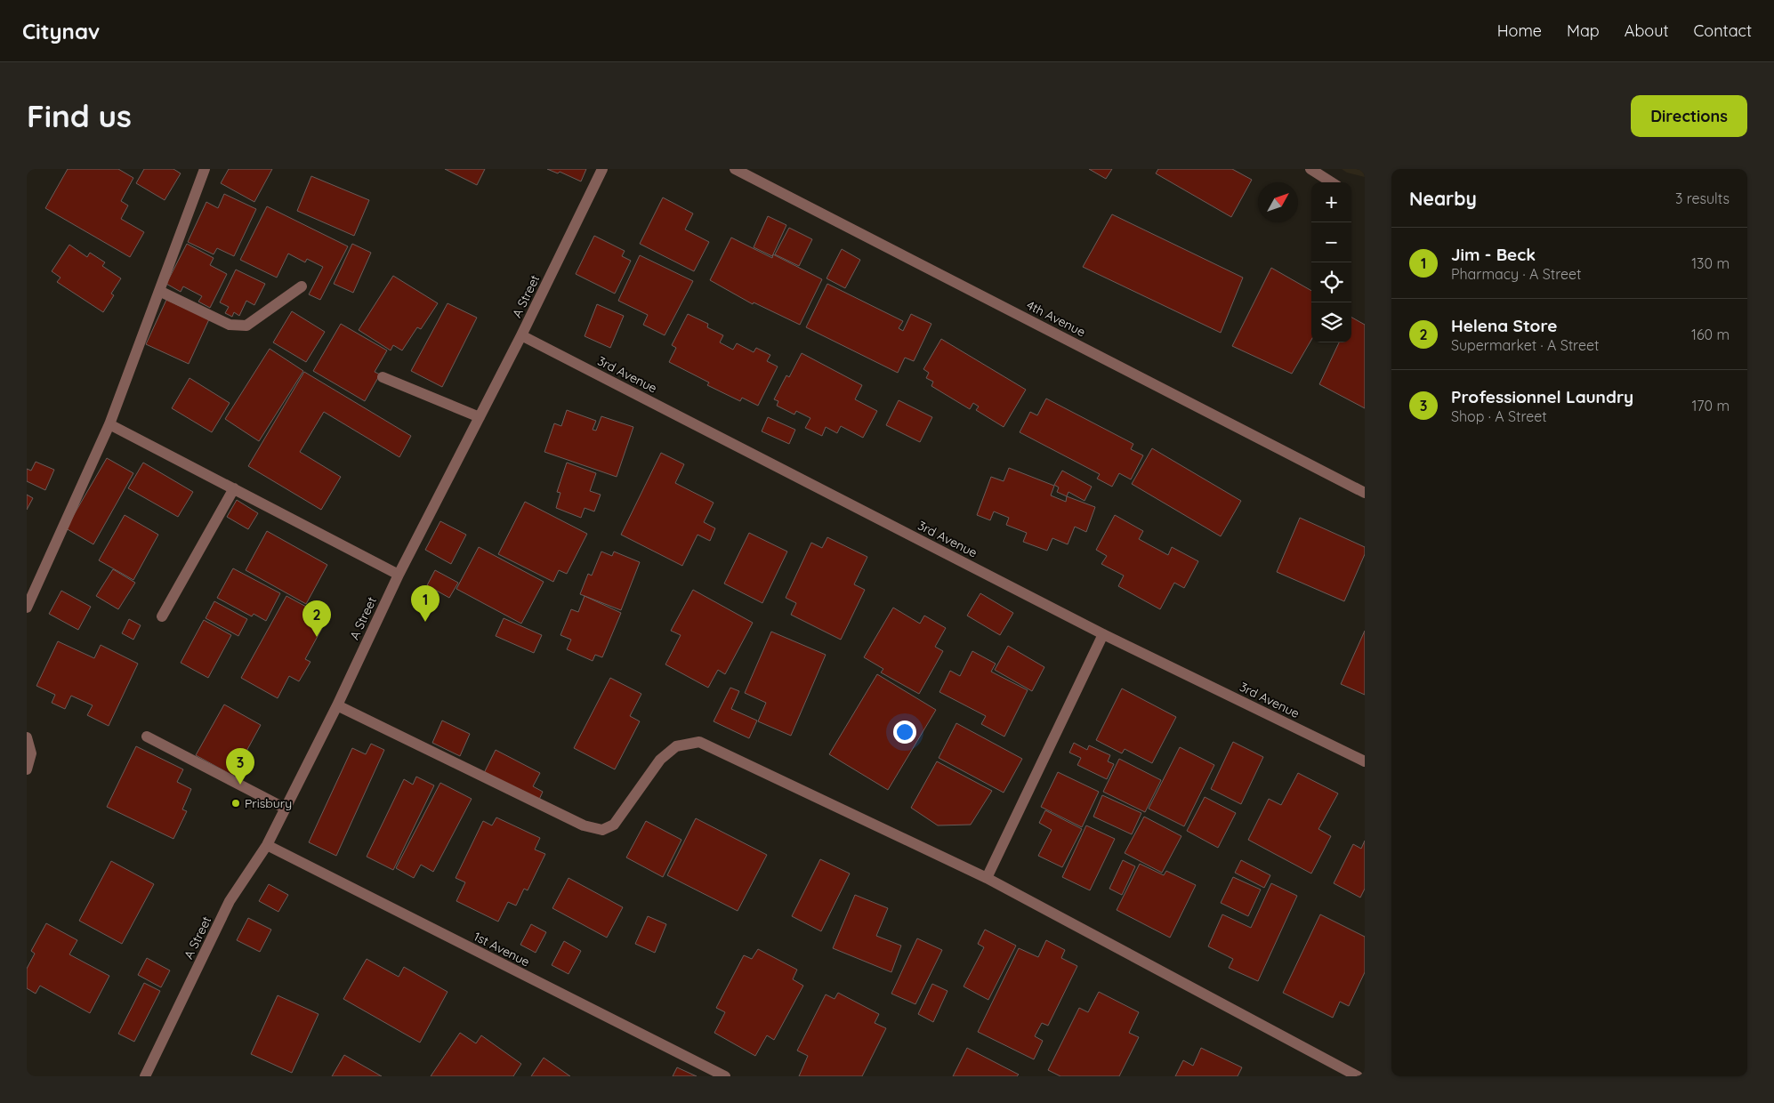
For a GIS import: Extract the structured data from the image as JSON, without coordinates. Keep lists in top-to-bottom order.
{
  "streets": {
    "street": [
      "A Street",
      "4th Avenue",
      "3rd Avenue",
      "1st Avenue"
    ]
  },
  "crossings": [
    ["A Street", "3rd Avenue"],
    ["A Street", "1st Avenue"]
  ],
  "places": ["Prisbury"],
  "north": "top right",
  "page": {
    "header": "Citynav",
    "nav": [
      "Home",
      "Map",
      "About",
      "Contact"
    ],
    "buttons": "Directions",
    "title": "Find us",
    "heading": ["Nearby", "3 results"],
    "map_buttons": ["+", "−"],
    "list": [
      {
        "mark": "1",
        "name": "Jim - Beck",
        "note": "Pharmacy · A Street",
        "value": "130 m"
      },
      {
        "mark": "2",
        "name": "Helena Store",
        "note": "Supermarket · A Street",
        "value": "160 m"
      },
      {
        "mark": "3",
        "name": "Professionnel Laundry",
        "note": "Shop · A Street",
        "value": "170 m"
      }
    ],
    "pins": ["1", "2", "3"]
  }
}
